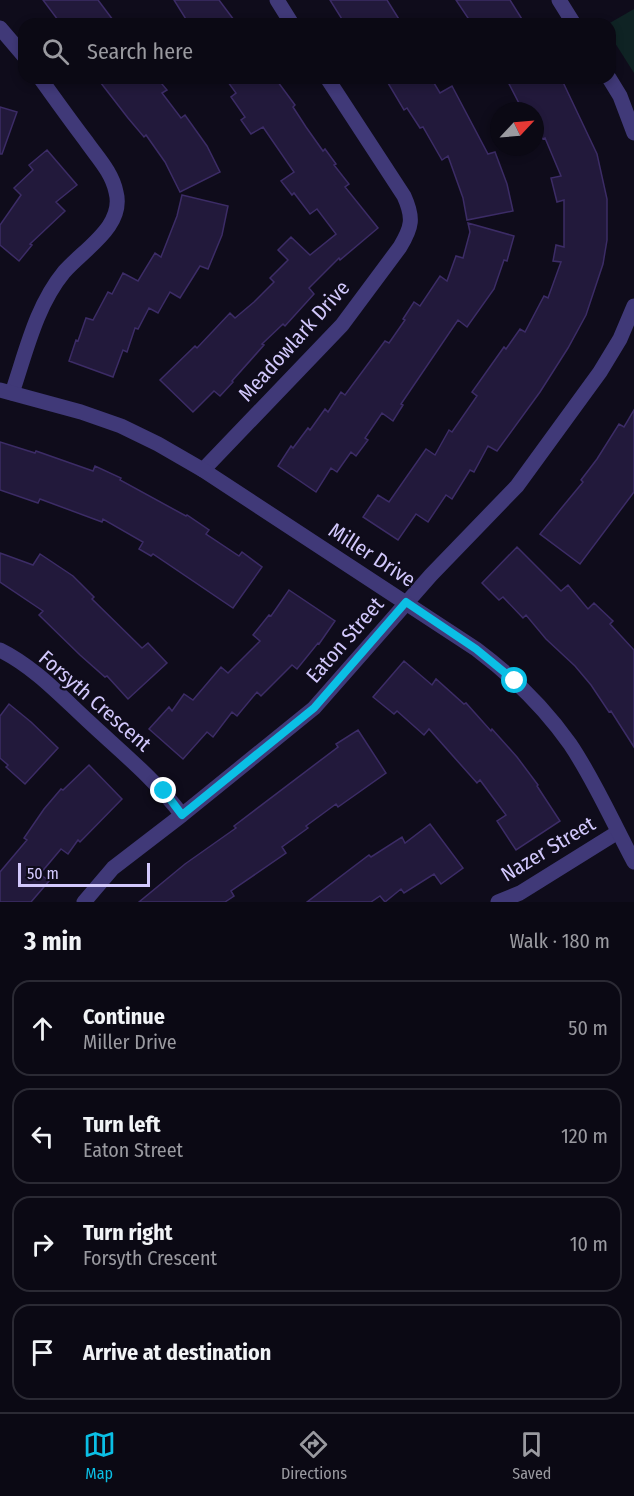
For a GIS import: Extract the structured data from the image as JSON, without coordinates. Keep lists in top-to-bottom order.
{
  "streets": {
    "street": [
      "Meadowlark Drive",
      "Miller Drive",
      "Eaton Street",
      "Forsyth Crescent",
      "Nazer Street"
    ]
  },
  "crossings": [
    ["Meadowlark Drive", "Miller Drive"],
    ["Miller Drive", "Eaton Street"],
    ["Miller Drive", "Nazer Street"],
    ["Eaton Street", "Forsyth Crescent"]
  ],
  "scale_bar": "50 m",
  "north": "top right",
  "page": {
    "search": "Search here",
    "scale": "50 m",
    "heading": ["3 min", "Walk · 180 m"],
    "list": [
      ["Continue", "Miller Drive", "50 m"],
      ["Turn left", "Eaton Street", "120 m"],
      ["Turn right", "Forsyth Crescent", "10 m"],
      "Arrive at destination"
    ],
    "nav": ["Map", "Directions", "Saved"]
  }
}
